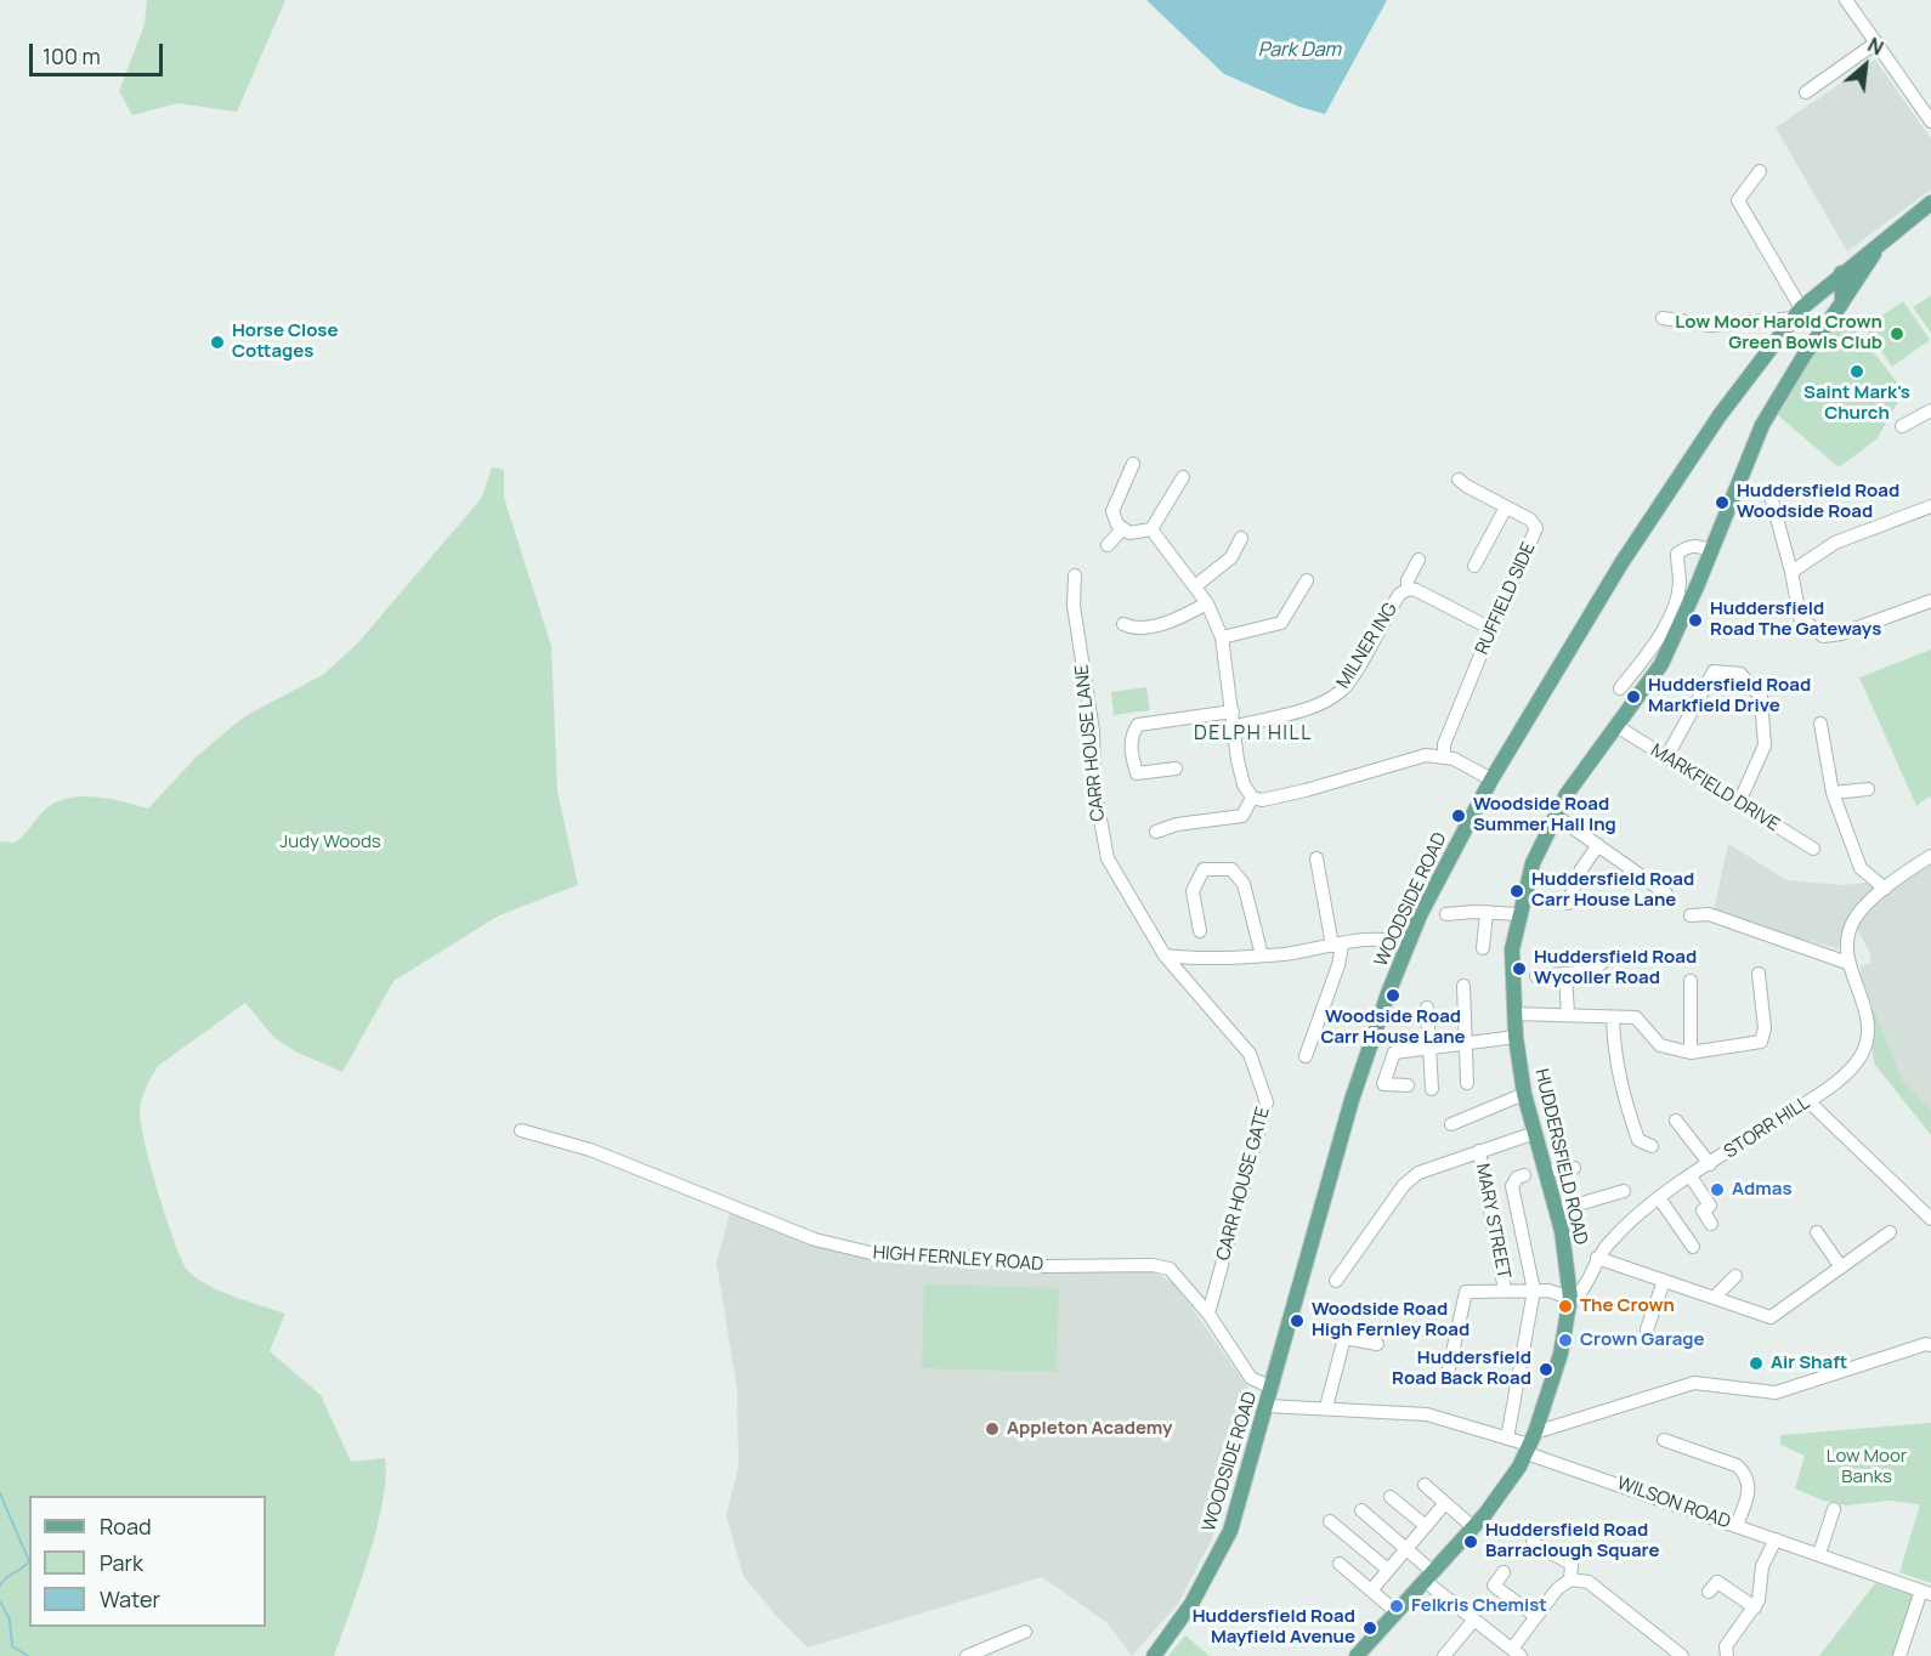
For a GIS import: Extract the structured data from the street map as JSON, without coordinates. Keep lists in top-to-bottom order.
{
  "streets": {
    "main road": ["WOODSIDE ROAD", "HUDDERSFIELD ROAD"],
    "street": [
      "RUFFIELD SIDE",
      "MILNER ING",
      "CARR HOUSE LANE",
      "MARKFIELD DRIVE",
      "STORR HILL",
      "CARR HOUSE GATE",
      "MARY STREET",
      "HIGH FERNLEY ROAD",
      "WILSON ROAD"
    ]
  },
  "crossings": [
    ["RUFFIELD SIDE", "MILNER ING"],
    ["CARR HOUSE LANE", "CARR HOUSE GATE"],
    ["MARKFIELD DRIVE", "HUDDERSFIELD ROAD"],
    ["WOODSIDE ROAD", "HIGH FERNLEY ROAD"],
    ["STORR HILL", "HUDDERSFIELD ROAD"],
    ["HUDDERSFIELD ROAD", "WILSON ROAD"],
    ["CARR HOUSE GATE", "HIGH FERNLEY ROAD"]
  ],
  "districts": ["DELPH HILL"],
  "water": ["Park Dam"],
  "parks": ["Judy Woods", "Low Moor Banks"],
  "places": [
    "Low Moor Harold Crown Green Bowls Club",
    "Horse Close Cottages",
    "Saint Mark's Church",
    "Huddersfield Road Woodside Road",
    "Huddersfield Road The Gateways",
    "Huddersfield Road Markfield Drive",
    "Woodside Road Summer Hall Ing",
    "Huddersfield Road Carr House Lane",
    "Huddersfield Road Wycoller Road",
    "Woodside Road Carr House Lane",
    "Admas",
    "The Crown",
    "Woodside Road High Fernley Road",
    "Crown Garage",
    "Air Shaft",
    "Huddersfield Road Back Road",
    "Appleton Academy",
    "Huddersfield Road Barraclough Square",
    "Felkris Chemist",
    "Huddersfield Road Mayfield Avenue"
  ],
  "legend": ["Road", "Park", "Water"],
  "scale_bar": "100 m",
  "north": "top right"
}
